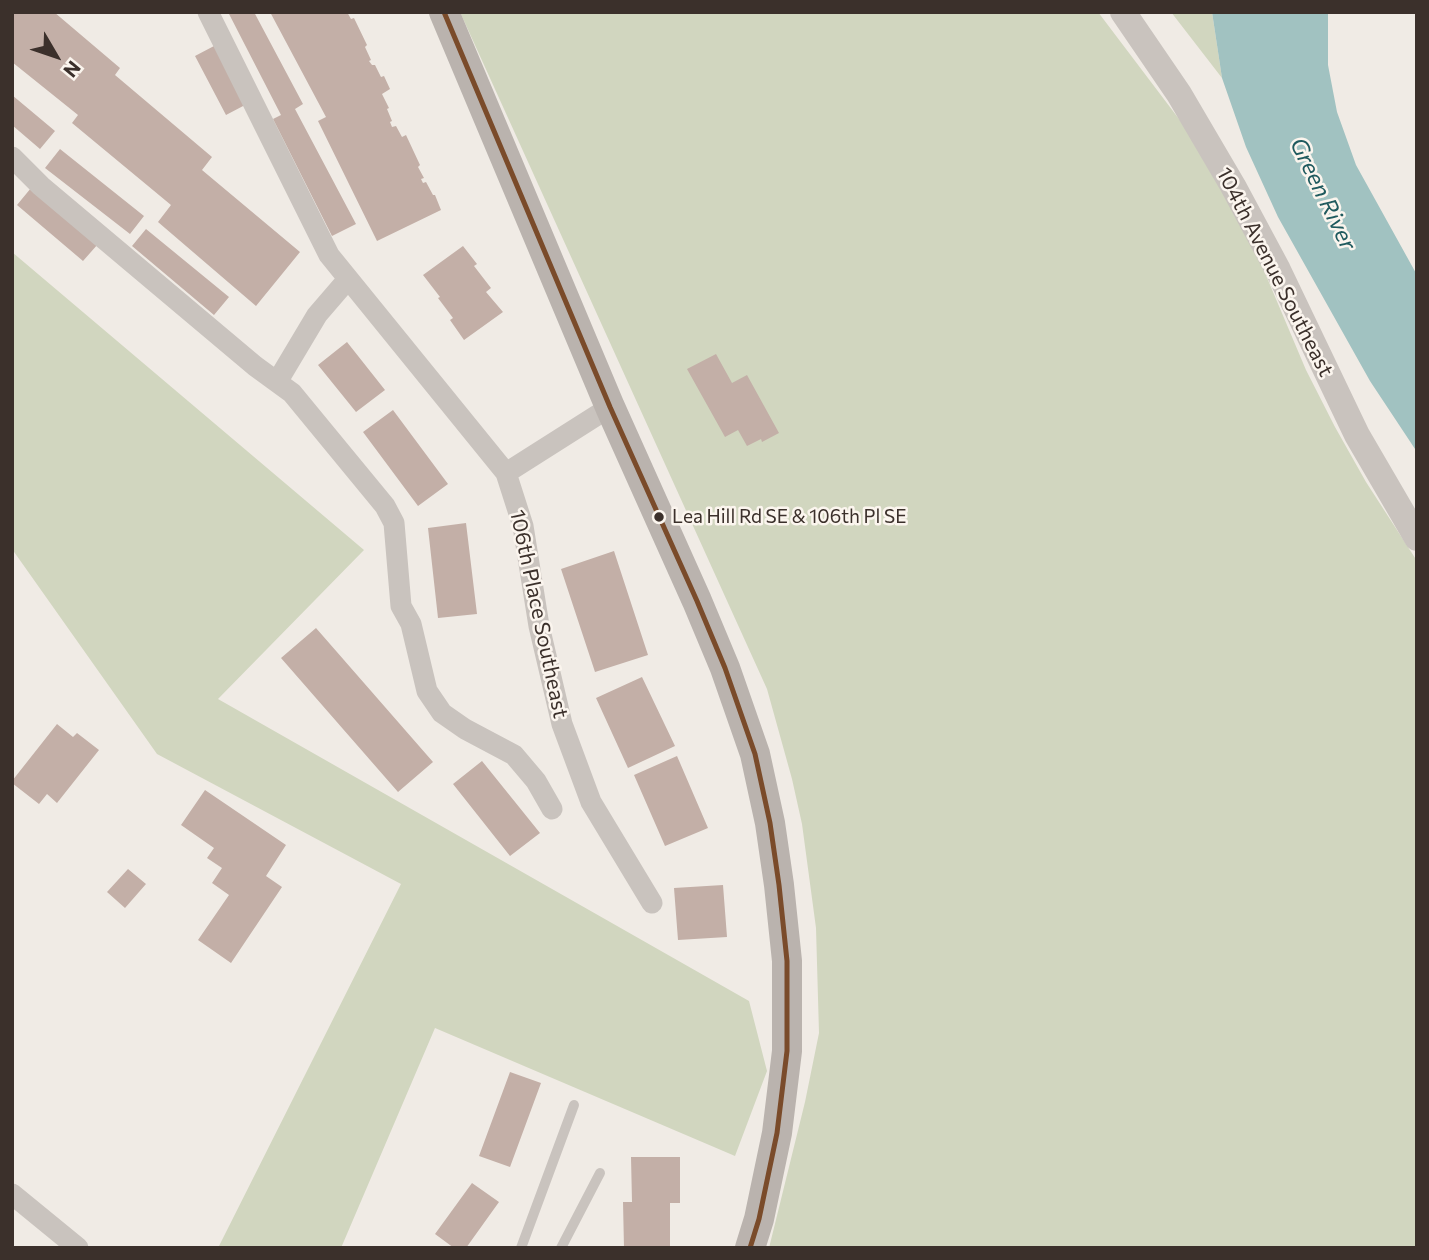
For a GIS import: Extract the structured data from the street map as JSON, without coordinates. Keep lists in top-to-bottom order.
{
  "streets": {
    "street": ["104th Avenue Southeast", "106th Place Southeast"]
  },
  "water": ["Green River"],
  "places": ["Lea Hill Rd SE & 106th Pl SE"],
  "north": "bottom right"
}
